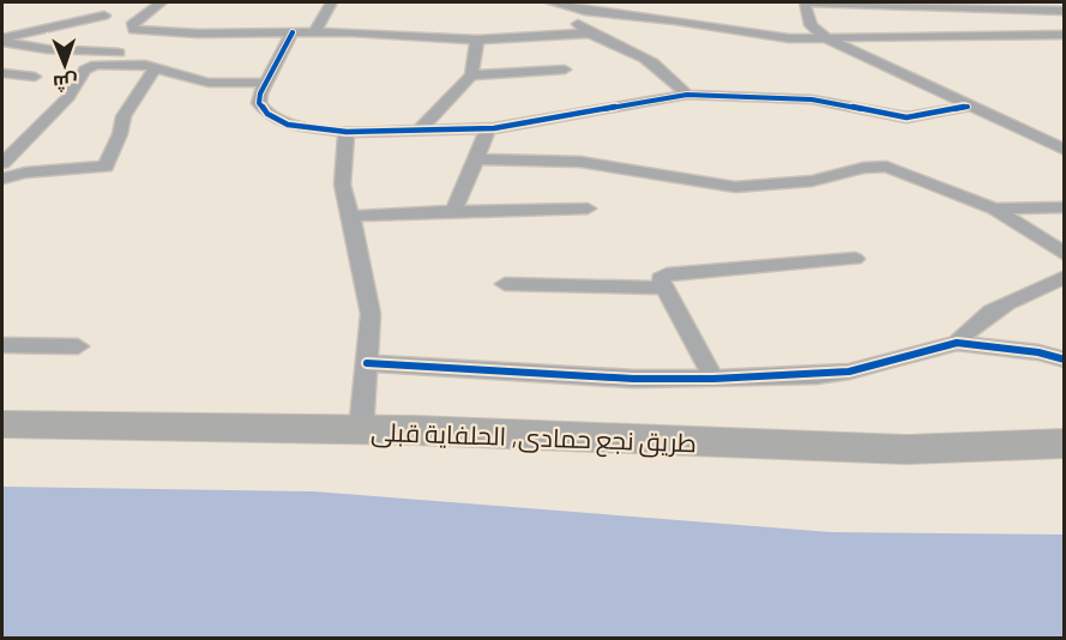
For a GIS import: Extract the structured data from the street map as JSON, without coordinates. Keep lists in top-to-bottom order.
{
  "streets": {
    "main road": ["طريق نجع حمادى, الحلفاية قبلى"]
  },
  "north": "bottom"
}
